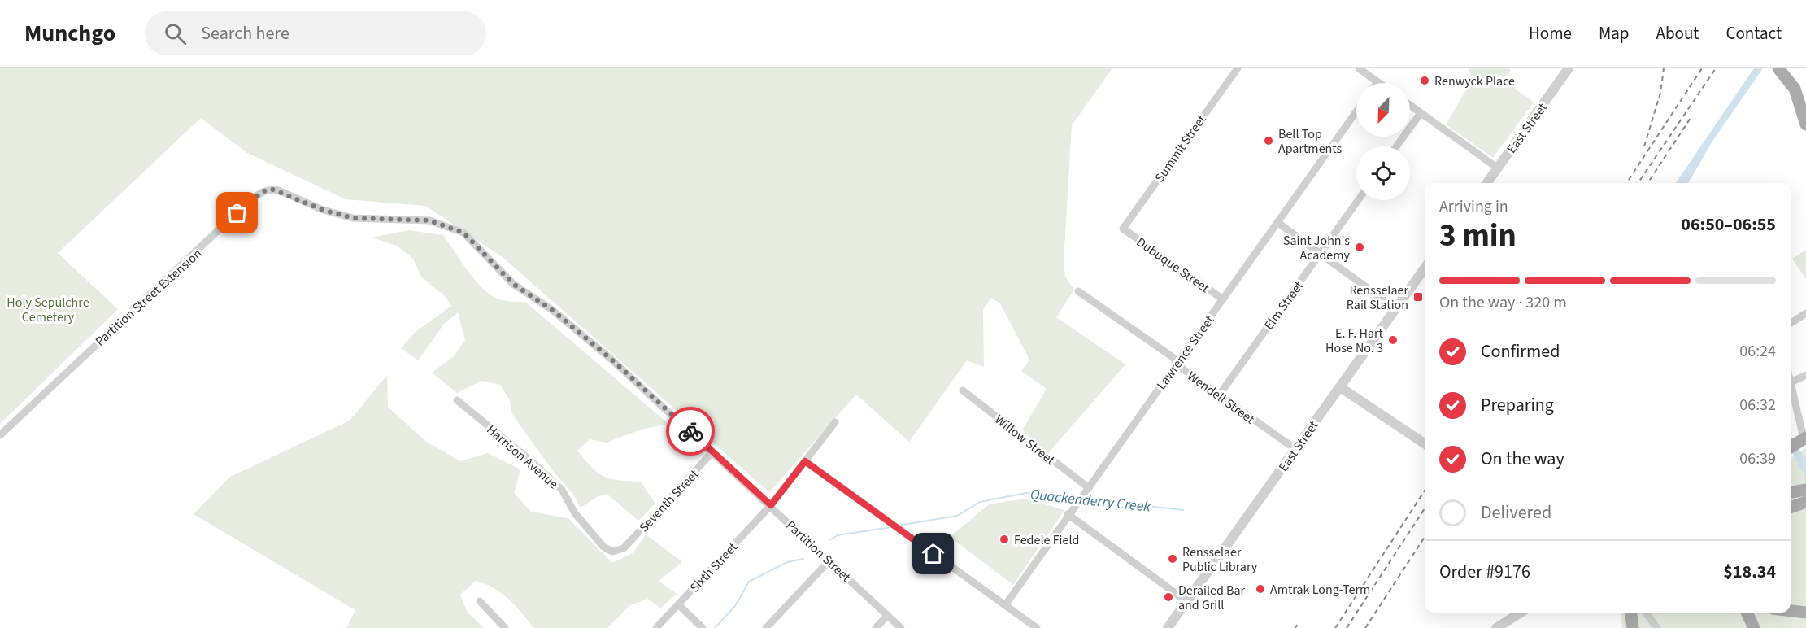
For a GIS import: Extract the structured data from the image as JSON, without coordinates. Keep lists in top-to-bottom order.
{
  "streets": {
    "street": [
      "East Street",
      "Summit Street",
      "Dubuque Street",
      "Partition Street Extension",
      "Elm Street",
      "Lawrence Street",
      "Wendell Street",
      "Willow Street",
      "Harrison Avenue",
      "Seventh Street",
      "Partition Street",
      "Sixth Street"
    ]
  },
  "crossings": [
    ["East Street", "Wendell Street"],
    ["Summit Street", "Dubuque Street"],
    ["Dubuque Street", "Lawrence Street"],
    ["Partition Street Extension", "Partition Street"],
    ["Elm Street", "Wendell Street"],
    ["Lawrence Street", "Wendell Street"],
    ["Lawrence Street", "Willow Street"],
    ["Harrison Avenue", "Seventh Street"],
    ["Seventh Street", "Partition Street"],
    ["Partition Street", "Sixth Street"]
  ],
  "water": ["Quackenderry Creek"],
  "parks": ["Holy Sepulchre Cemetery"],
  "places": {
    "other": [
      "Renwyck Place",
      "Bell Top Apartments",
      "Saint John's Academy",
      "E. F. Hart Hose No. 3",
      "Fedele Field",
      "Rensselaer Public Library",
      "Amtrak Long-Term",
      "Derailed Bar and Grill"
    ],
    "transit": ["Rensselaer Rail Station"]
  },
  "north": "bottom left",
  "page": {
    "header": "Munchgo",
    "search": "Search here",
    "nav": [
      "Home",
      "Map",
      "About",
      "Contact"
    ],
    "heading": ["3 min", "Arriving in", "06:50–06:55"],
    "panel": ["Order #9176", "$18.34"],
    "bar": "On the way · 320 m",
    "list": [
      ["Confirmed", "06:24"],
      ["Preparing", "06:32"],
      ["On the way", "06:39"],
      "Delivered"
    ]
  }
}
